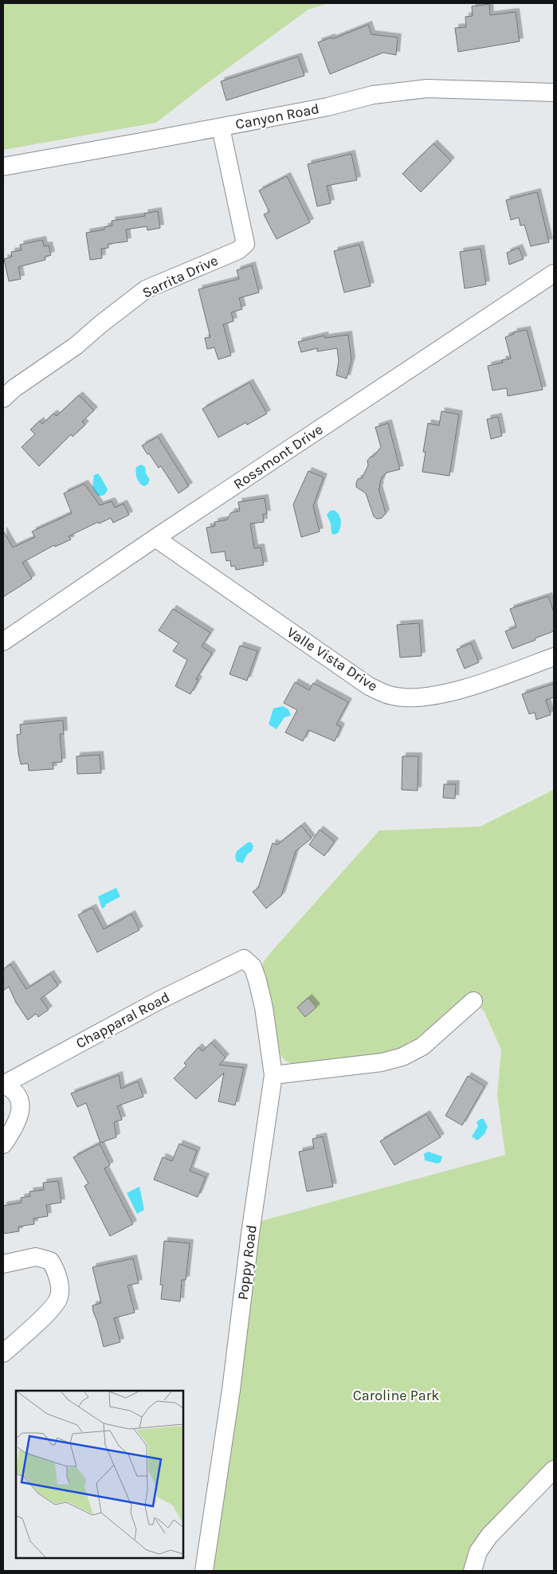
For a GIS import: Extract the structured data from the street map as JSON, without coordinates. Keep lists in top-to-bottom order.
{
  "streets": {
    "street": [
      "Canyon Road",
      "Sarrita Drive",
      "Rossmont Drive",
      "Valle Vista Drive",
      "Chapparal Road",
      "Poppy Road"
    ]
  },
  "crossings": [
    ["Canyon Road", "Sarrita Drive"],
    ["Rossmont Drive", "Valle Vista Drive"],
    ["Chapparal Road", "Poppy Road"]
  ],
  "parks": ["Caroline Park"]
}
